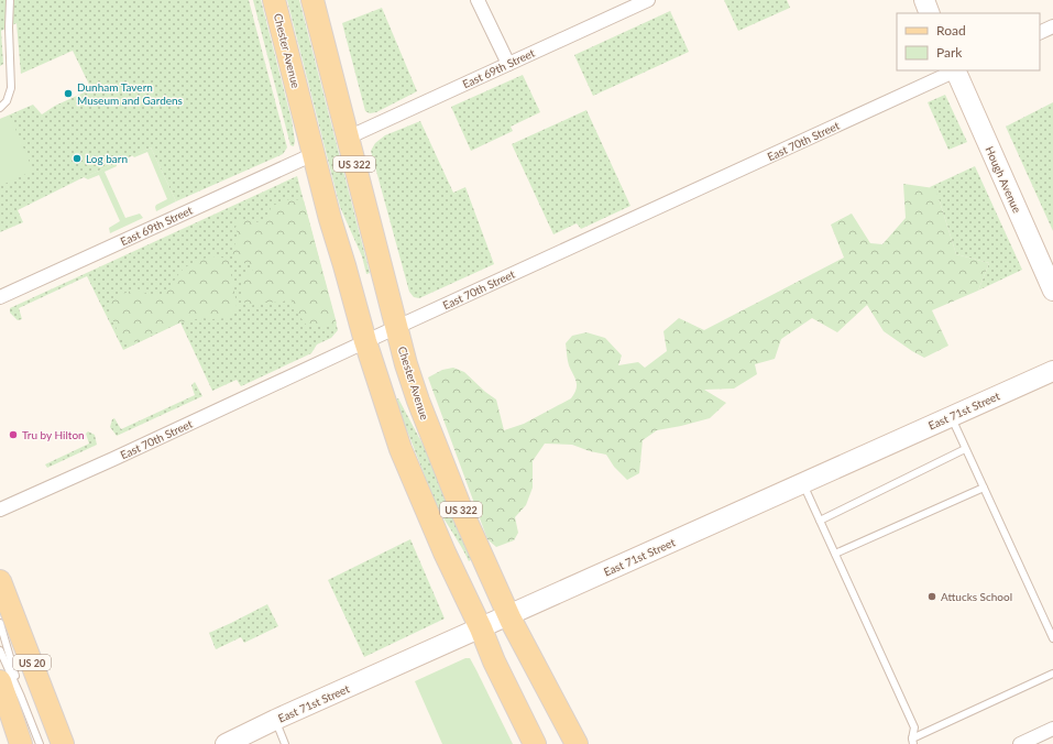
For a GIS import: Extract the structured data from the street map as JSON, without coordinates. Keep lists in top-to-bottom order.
{
  "streets": {
    "main road": ["Chester Avenue", "US 322", "US 20"],
    "street": [
      "East 69th Street",
      "East 70th Street",
      "Hough Avenue",
      "East 71st Street"
    ]
  },
  "crossings": [
    ["Chester Avenue", "East 69th Street"],
    ["Chester Avenue", "East 70th Street"],
    ["Chester Avenue", "East 71st Street"]
  ],
  "places": [
    "Dunham Tavern Museum and Gardens",
    "Log barn",
    "Tru by Hilton",
    "Attucks School"
  ],
  "legend": ["Road", "Park"]
}
